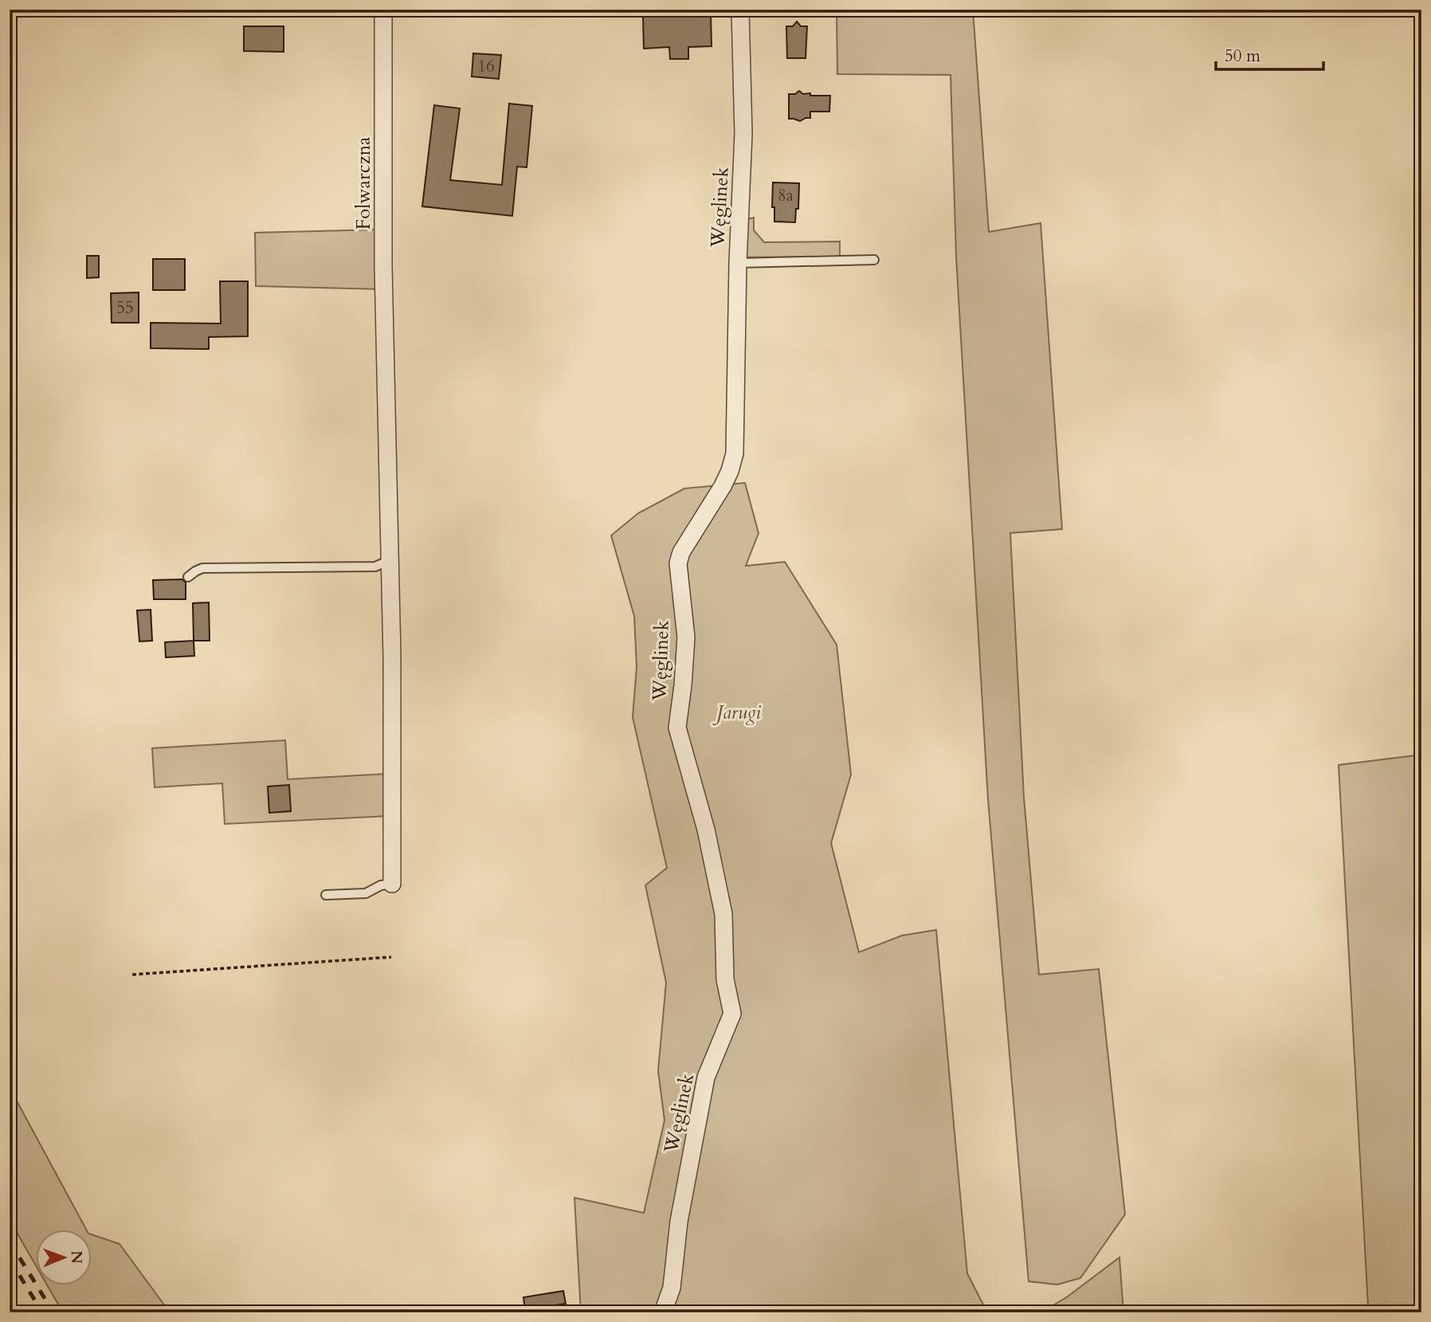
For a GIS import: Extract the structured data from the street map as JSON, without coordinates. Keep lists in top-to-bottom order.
{
  "streets": {
    "street": ["Folwarczna", "Węglinek"]
  },
  "parks": ["Jarugi"],
  "house_numbers": ["16", "8a", "55"],
  "scale_bar": "50 m",
  "north": "right"
}
